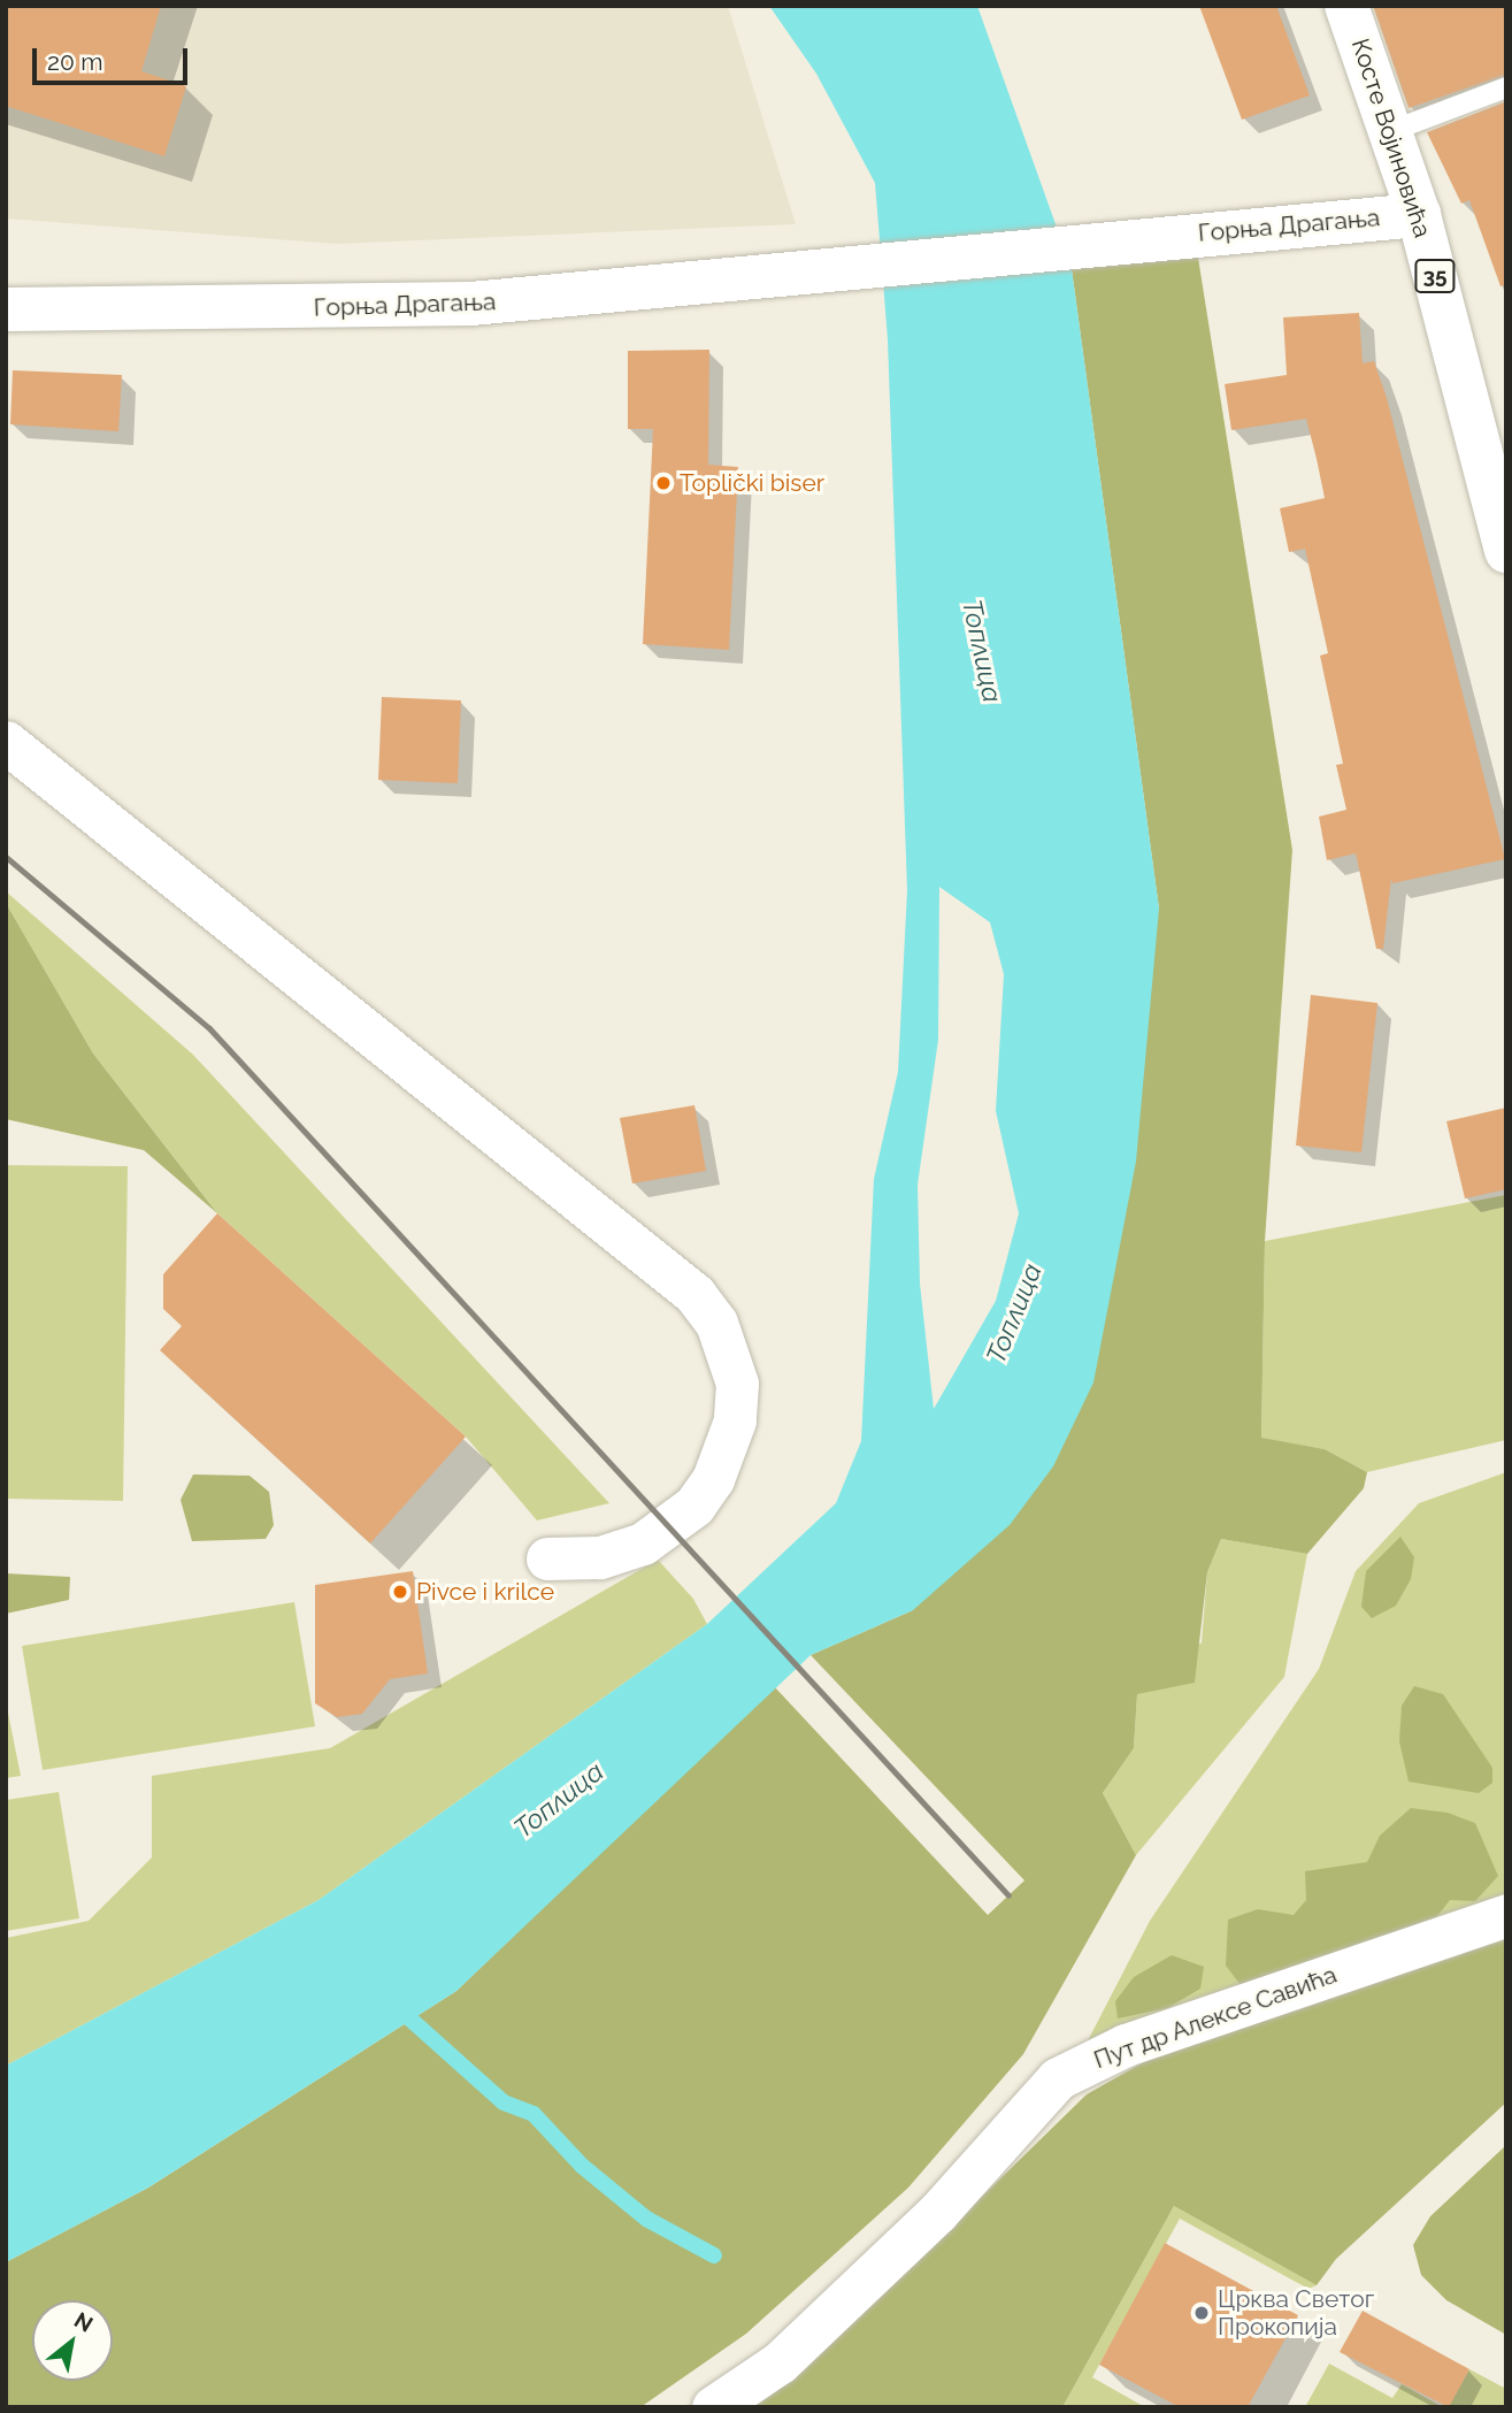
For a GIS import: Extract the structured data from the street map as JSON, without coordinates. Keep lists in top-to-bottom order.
{
  "streets": {
    "street": [
      "Косте Војиновића",
      "Горња Драгања",
      "35",
      "Пут др Алексе Савића"
    ]
  },
  "crossings": [
    ["Косте Војиновића", "Горња Драгања"]
  ],
  "water": ["Топлица"],
  "places": ["Toplički biser", "Pivce i krilce", "Црква Светог Прокопија"],
  "scale_bar": "20 m",
  "north": "top right"
}
